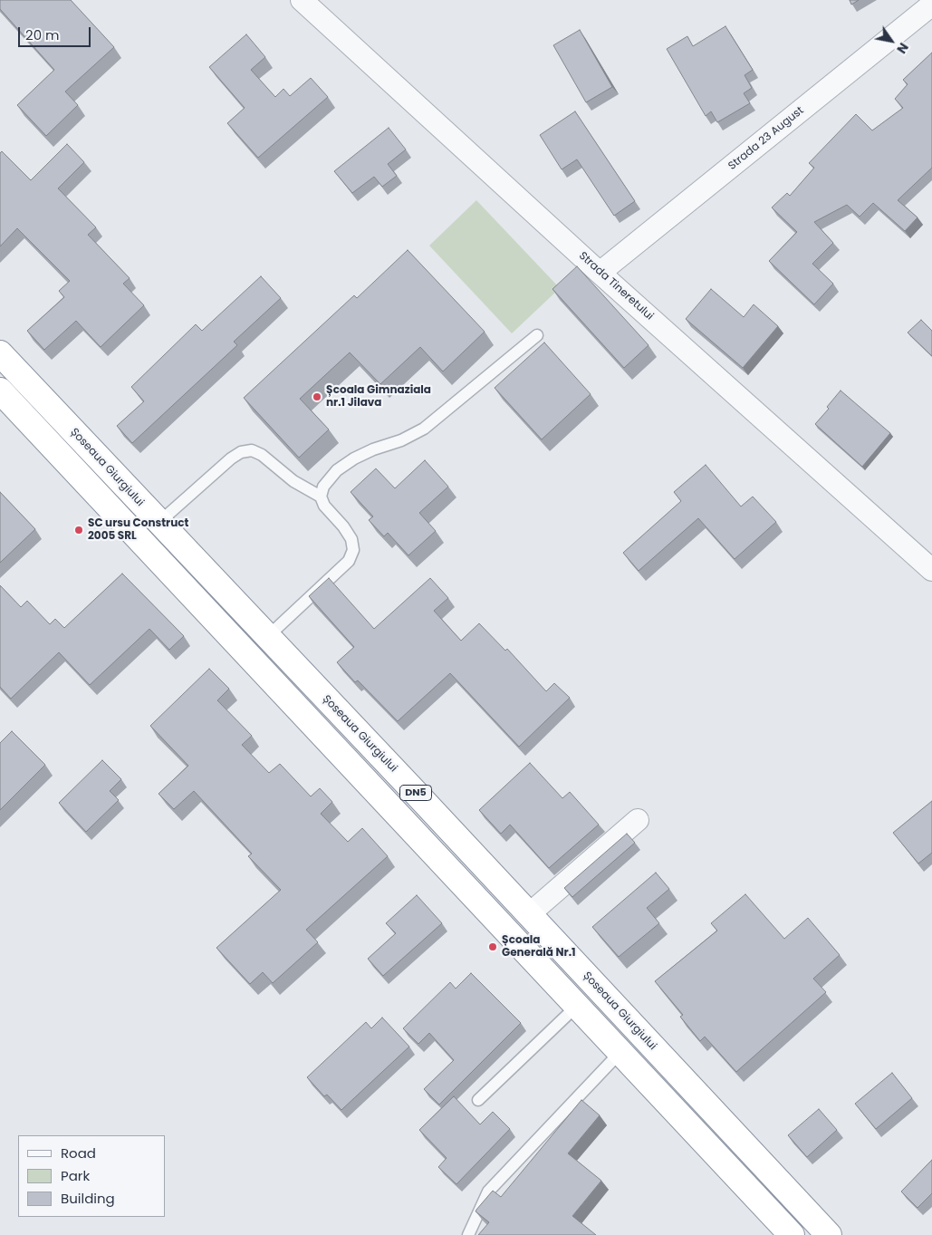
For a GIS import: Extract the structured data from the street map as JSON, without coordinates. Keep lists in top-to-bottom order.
{
  "streets": {
    "highway": ["Șoseaua Giurgiului", "DN5"],
    "street": ["Strada 23 August", "Strada Tineretului"]
  },
  "crossings": [
    ["Strada 23 August", "Strada Tineretului"]
  ],
  "places": ["Școala Gimnaziala nr.1 Jilava", "SC ursu Construct 2005 SRL", "Școala Generală Nr.1"],
  "legend": ["Road", "Park", "Building"],
  "scale_bar": "20 m",
  "north": "bottom right"
}
